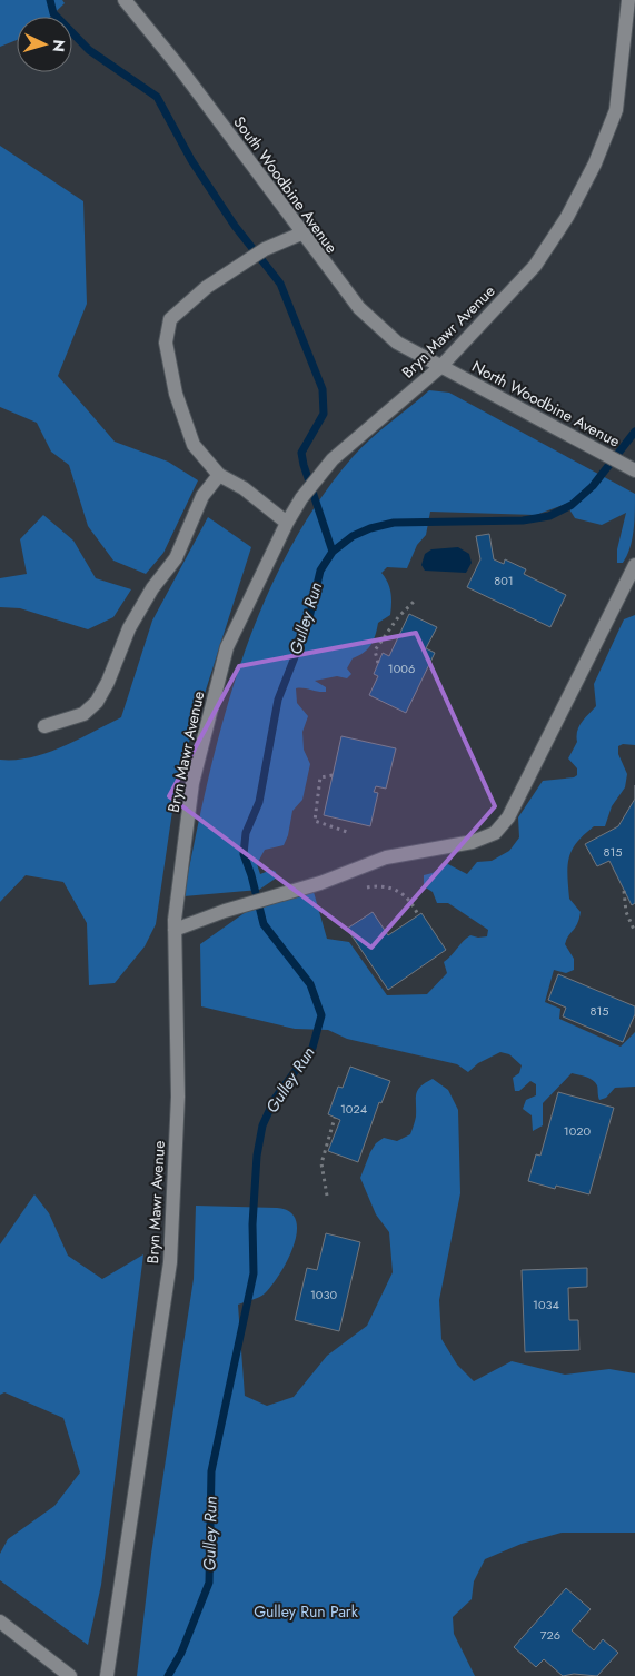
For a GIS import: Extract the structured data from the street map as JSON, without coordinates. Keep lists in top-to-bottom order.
{
  "streets": {
    "street": ["South Woodbine Avenue", "Bryn Mawr Avenue", "North Woodbine Avenue"]
  },
  "crossings": [
    ["South Woodbine Avenue", "Bryn Mawr Avenue"],
    ["South Woodbine Avenue", "North Woodbine Avenue"],
    ["Bryn Mawr Avenue", "North Woodbine Avenue"]
  ],
  "water": ["Gulley Run"],
  "parks": ["Gulley Run Park"],
  "house_numbers": [
    "801",
    "1006",
    "815",
    "815",
    "1024",
    "1020",
    "1030",
    "1034",
    "726"
  ],
  "north": "right"
}
